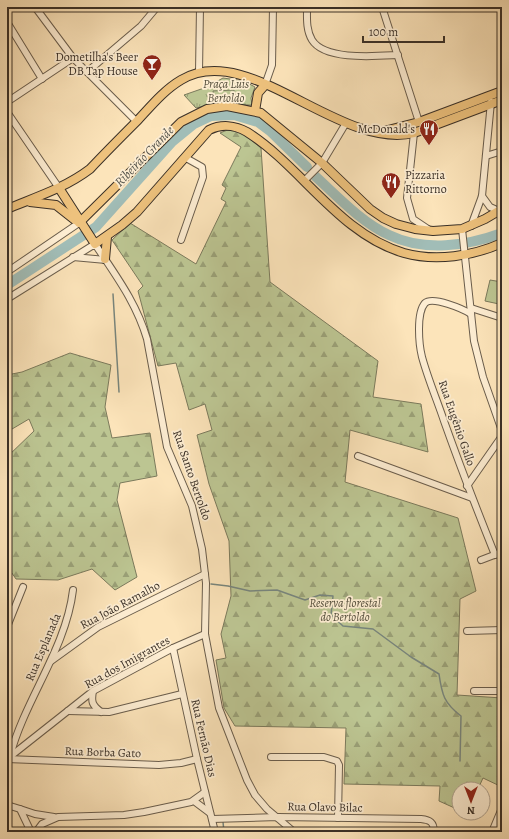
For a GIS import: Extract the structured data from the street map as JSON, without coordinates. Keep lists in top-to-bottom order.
{
  "streets": {
    "street": [
      "Rua Eugênio Gallo",
      "Rua Santo Bertoldo",
      "Rua João Ramalho",
      "Rua Esplanada",
      "Rua dos Imigrantes",
      "Rua Fernão Dias",
      "Rua Borba Gato",
      "Rua Olavo Bilac"
    ]
  },
  "crossings": [
    ["Rua Santo Bertoldo", "Rua João Ramalho"],
    ["Rua Santo Bertoldo", "Rua dos Imigrantes"],
    ["Rua Santo Bertoldo", "Rua Olavo Bilac"],
    ["Rua João Ramalho", "Rua Esplanada"],
    ["Rua Esplanada", "Rua dos Imigrantes"],
    ["Rua Esplanada", "Rua Borba Gato"],
    ["Rua dos Imigrantes", "Rua Fernão Dias"],
    ["Rua dos Imigrantes", "Rua Borba Gato"],
    ["Rua Fernão Dias", "Rua Borba Gato"],
    ["Rua Fernão Dias", "Rua Olavo Bilac"]
  ],
  "water": ["Ribeirão Grande"],
  "parks": ["Praça Luis Bertoldo", "Reserva florestal do Bertoldo"],
  "places": {
    "bar": ["Dometilha's Beer DB Tap House"],
    "restaurant": ["McDonald's", "Pizzaria Rittorno"]
  },
  "scale_bar": "100 m",
  "north": "bottom"
}
